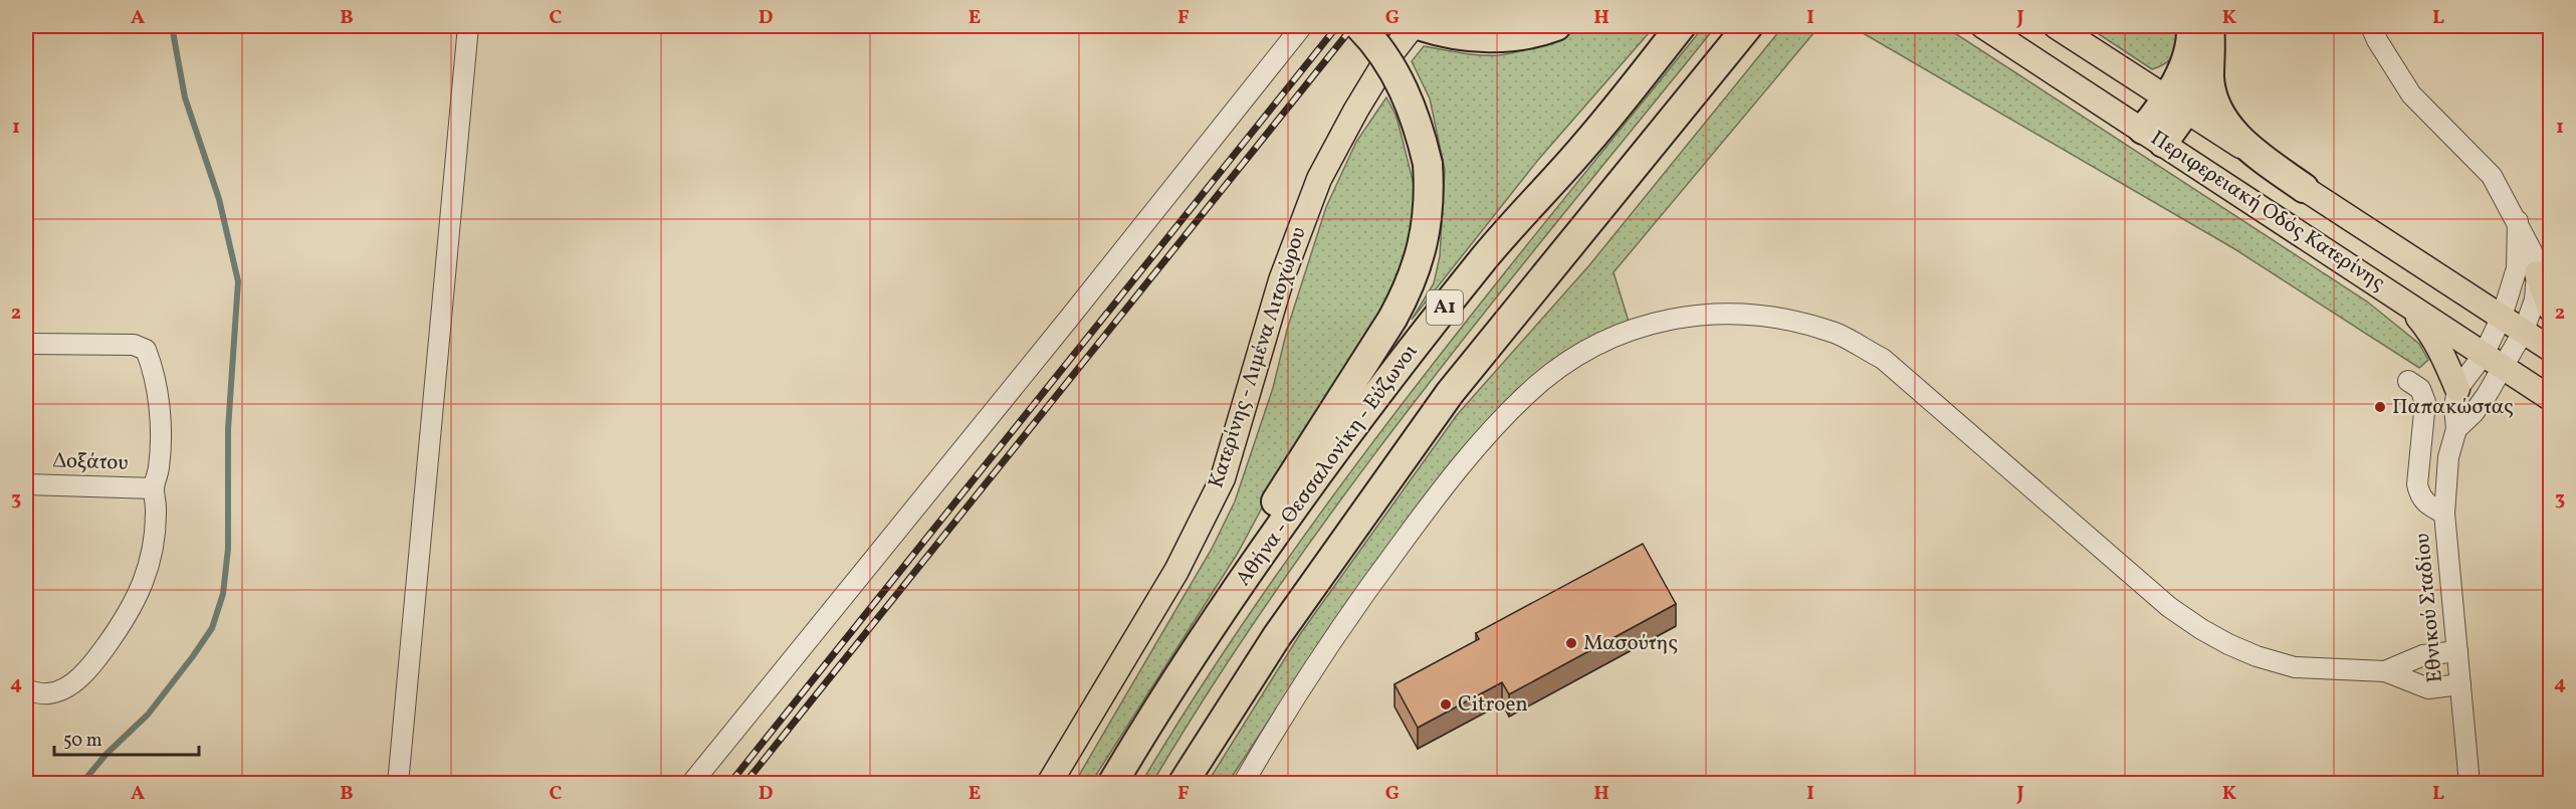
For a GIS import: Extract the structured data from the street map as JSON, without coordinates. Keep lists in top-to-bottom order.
{
  "streets": {
    "highway": ["Α1", "Αθήνα - Θεσσαλονίκη - Εύζωνοι"],
    "main road": ["Περιφερειακή Οδός Κατερίνης", "Κατερίνης - Λιμένα Λιτοχώρου"],
    "street": ["Δοξάτου", "Εθνικού Σταδίου"]
  },
  "places": ["Παπακώστας", "Μασούτης", "Citroen"],
  "scale_bar": "50 m",
  "grid": {
    "columns": [
      "A",
      "B",
      "C",
      "D",
      "E",
      "F",
      "G",
      "H",
      "I",
      "J",
      "K",
      "L"
    ],
    "rows": [
      "1",
      "2",
      "3",
      "4"
    ]
  }
}
